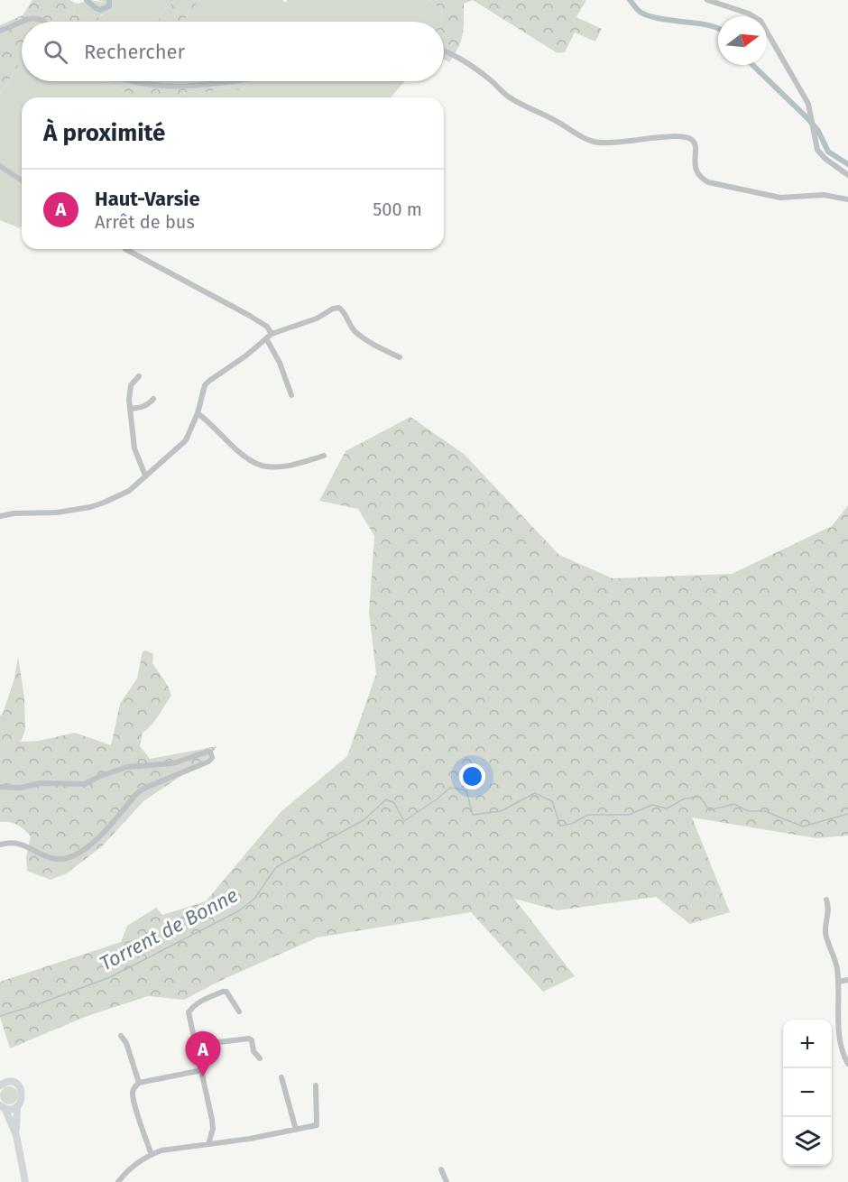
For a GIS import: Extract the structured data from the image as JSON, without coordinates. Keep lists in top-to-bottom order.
{
  "water": ["Torrent de Bonne"],
  "north": "right",
  "page": {
    "search": "Rechercher",
    "heading": "À proximité",
    "list": [
      {
        "mark": "A",
        "name": "Haut-Varsie",
        "note": "Arrêt de bus",
        "value": "500 m"
      }
    ],
    "map_buttons": ["+", "−"],
    "pins": "A"
  }
}
